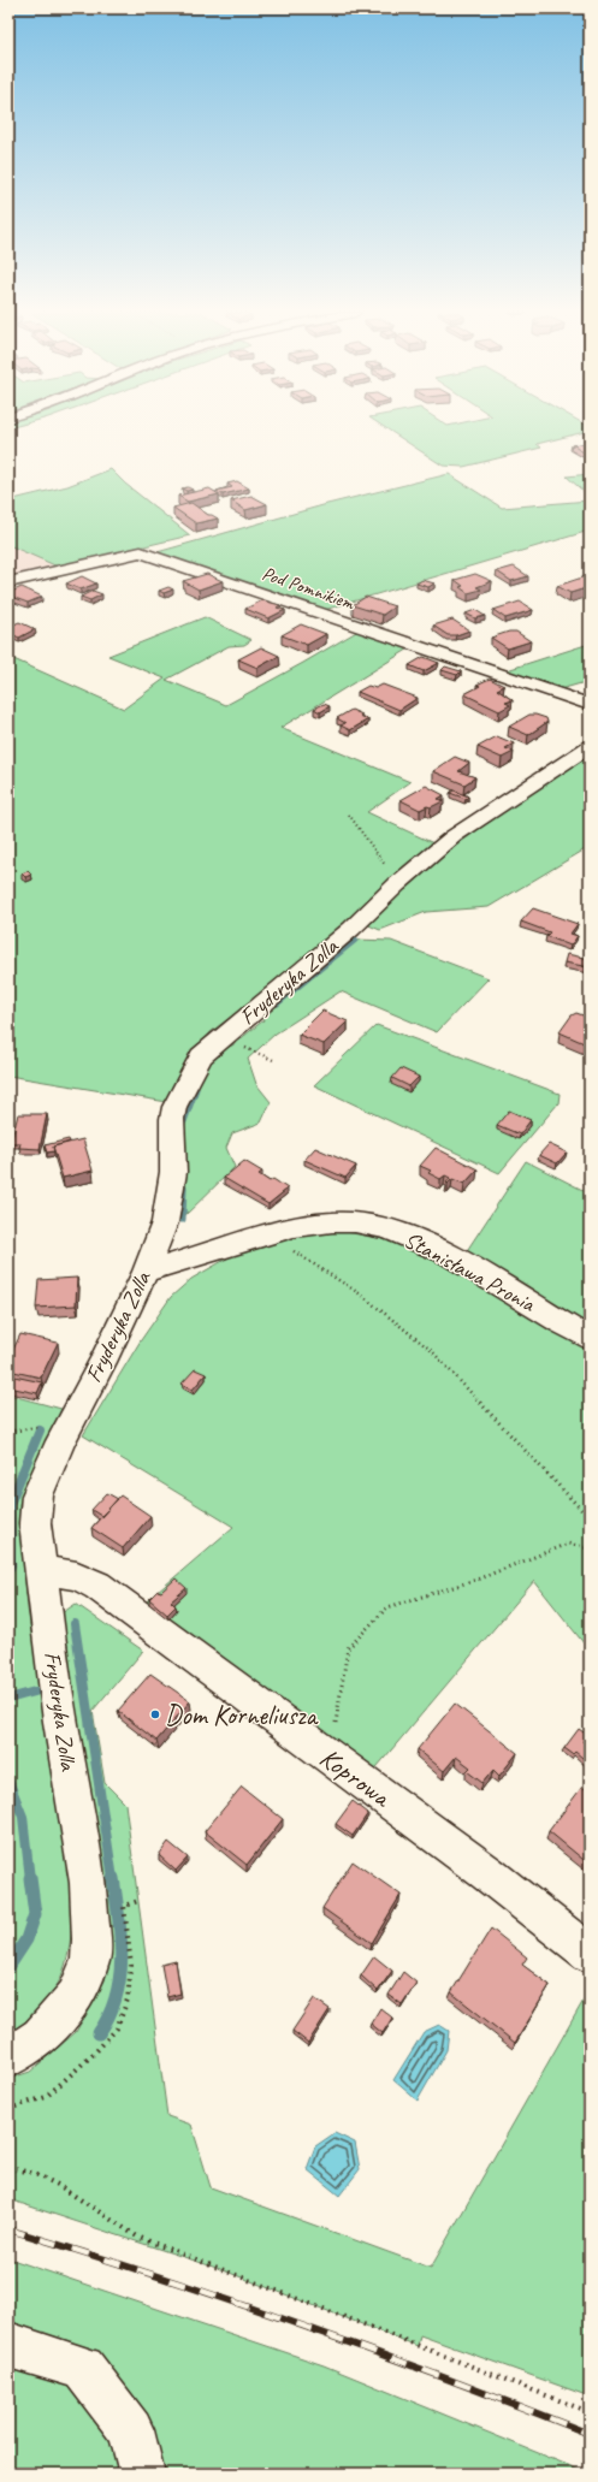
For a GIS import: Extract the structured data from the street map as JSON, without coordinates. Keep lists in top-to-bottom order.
{
  "streets": {
    "street": [
      "Pod Pomnikiem",
      "Fryderyka Zolla",
      "Stanisława Pronia",
      "Koprowa"
    ]
  },
  "crossings": [
    ["Fryderyka Zolla", "Stanisława Pronia"],
    ["Fryderyka Zolla", "Koprowa"]
  ],
  "places": ["Dom Korneliusza"]
}
